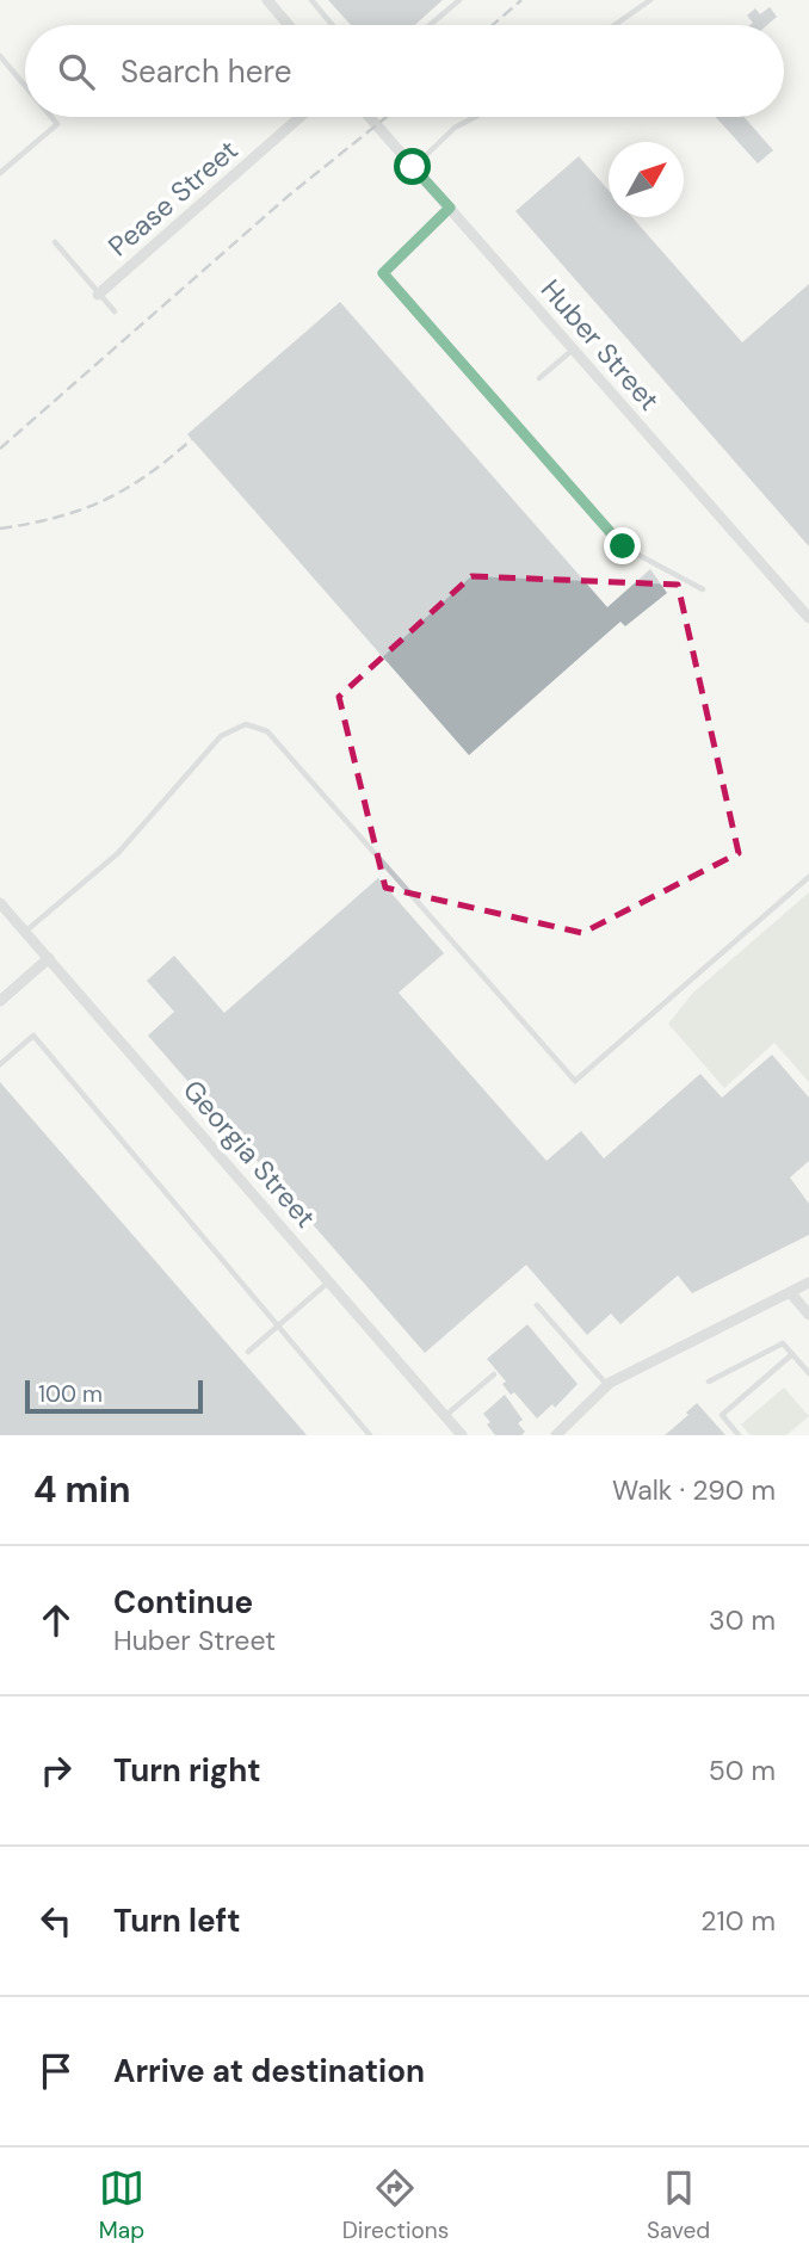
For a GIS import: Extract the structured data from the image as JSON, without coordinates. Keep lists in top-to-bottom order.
{
  "streets": {
    "street": ["Pease Street", "Huber Street", "Georgia Street"]
  },
  "scale_bar": "100 m",
  "north": "top right",
  "page": {
    "search": "Search here",
    "scale": "100 m",
    "heading": ["4 min", "Walk · 290 m"],
    "list": [
      ["Continue", "Huber Street", "30 m"],
      ["Turn right", "50 m"],
      ["Turn left", "210 m"],
      "Arrive at destination"
    ],
    "nav": ["Map", "Directions", "Saved"]
  }
}
